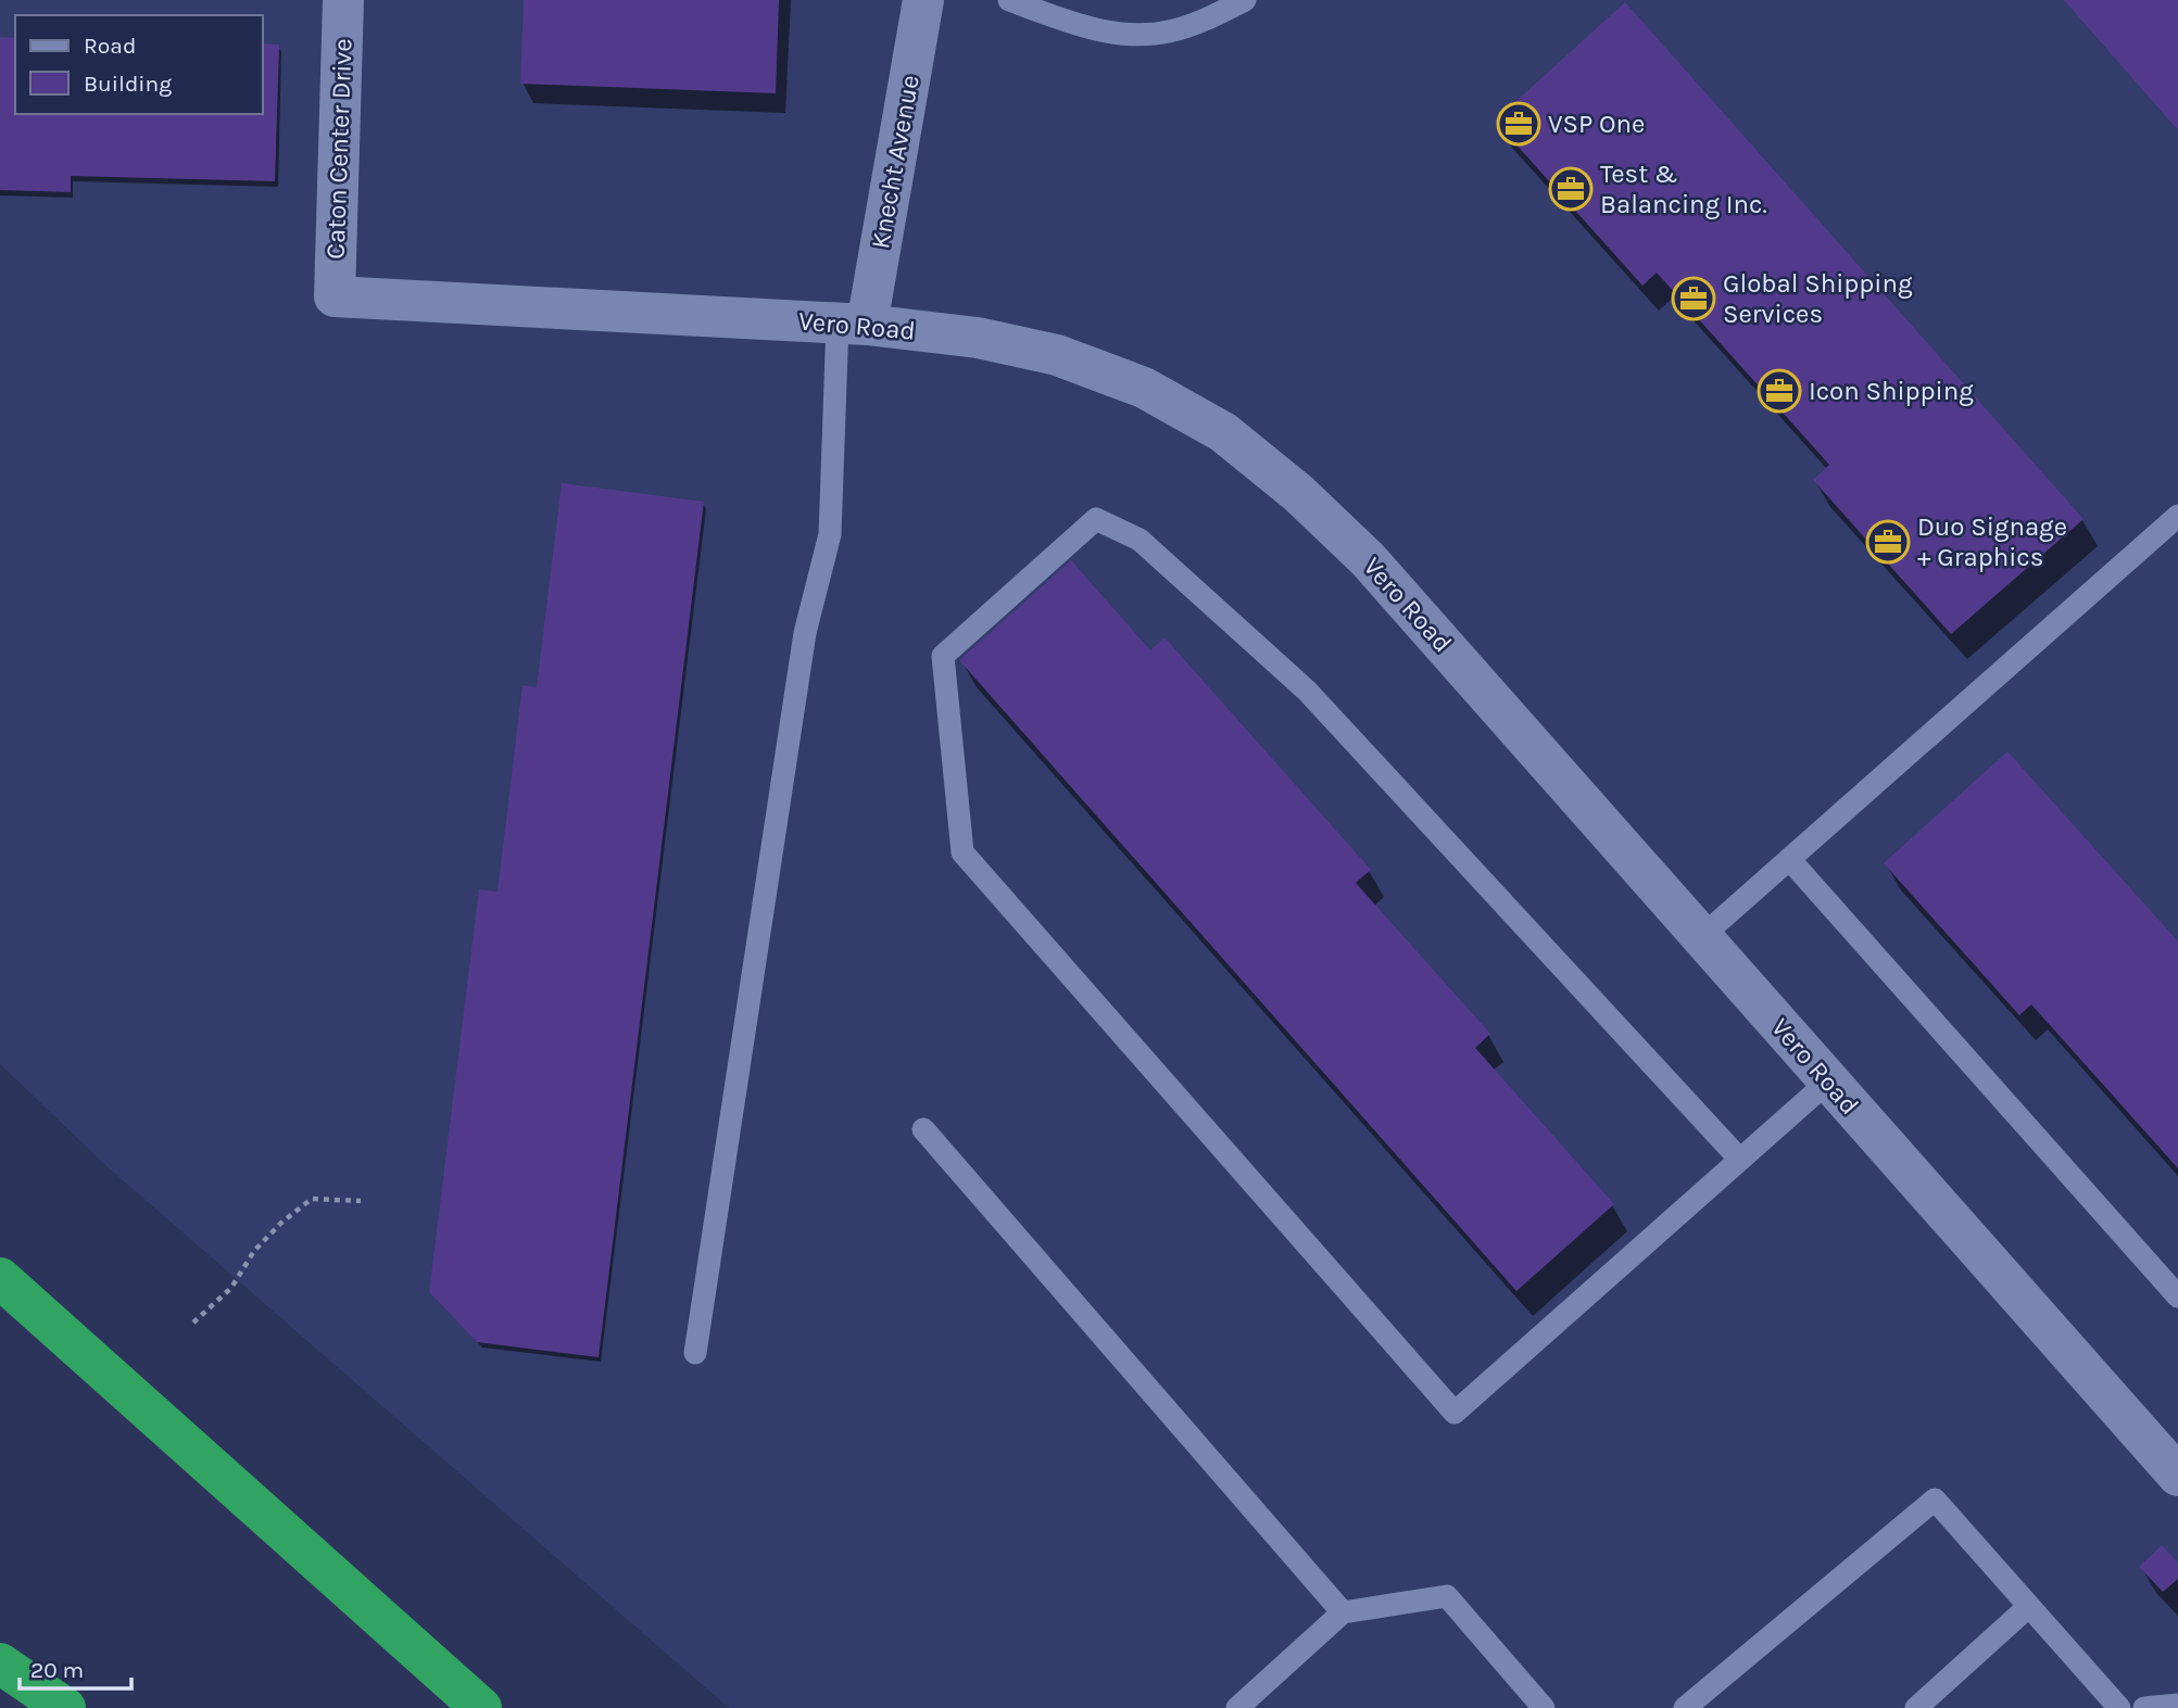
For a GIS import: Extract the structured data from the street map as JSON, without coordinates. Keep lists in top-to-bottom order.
{
  "streets": {
    "street": ["Caton Center Drive", "Knecht Avenue", "Vero Road"]
  },
  "crossings": [
    ["Caton Center Drive", "Vero Road"],
    ["Knecht Avenue", "Vero Road"]
  ],
  "places": {
    "office": [
      "VSP One",
      "Test & Balancing Inc.",
      "Global Shipping Services",
      "Icon Shipping",
      "Duo Signage + Graphics"
    ]
  },
  "legend": ["Road", "Building"],
  "scale_bar": "20 m"
}
